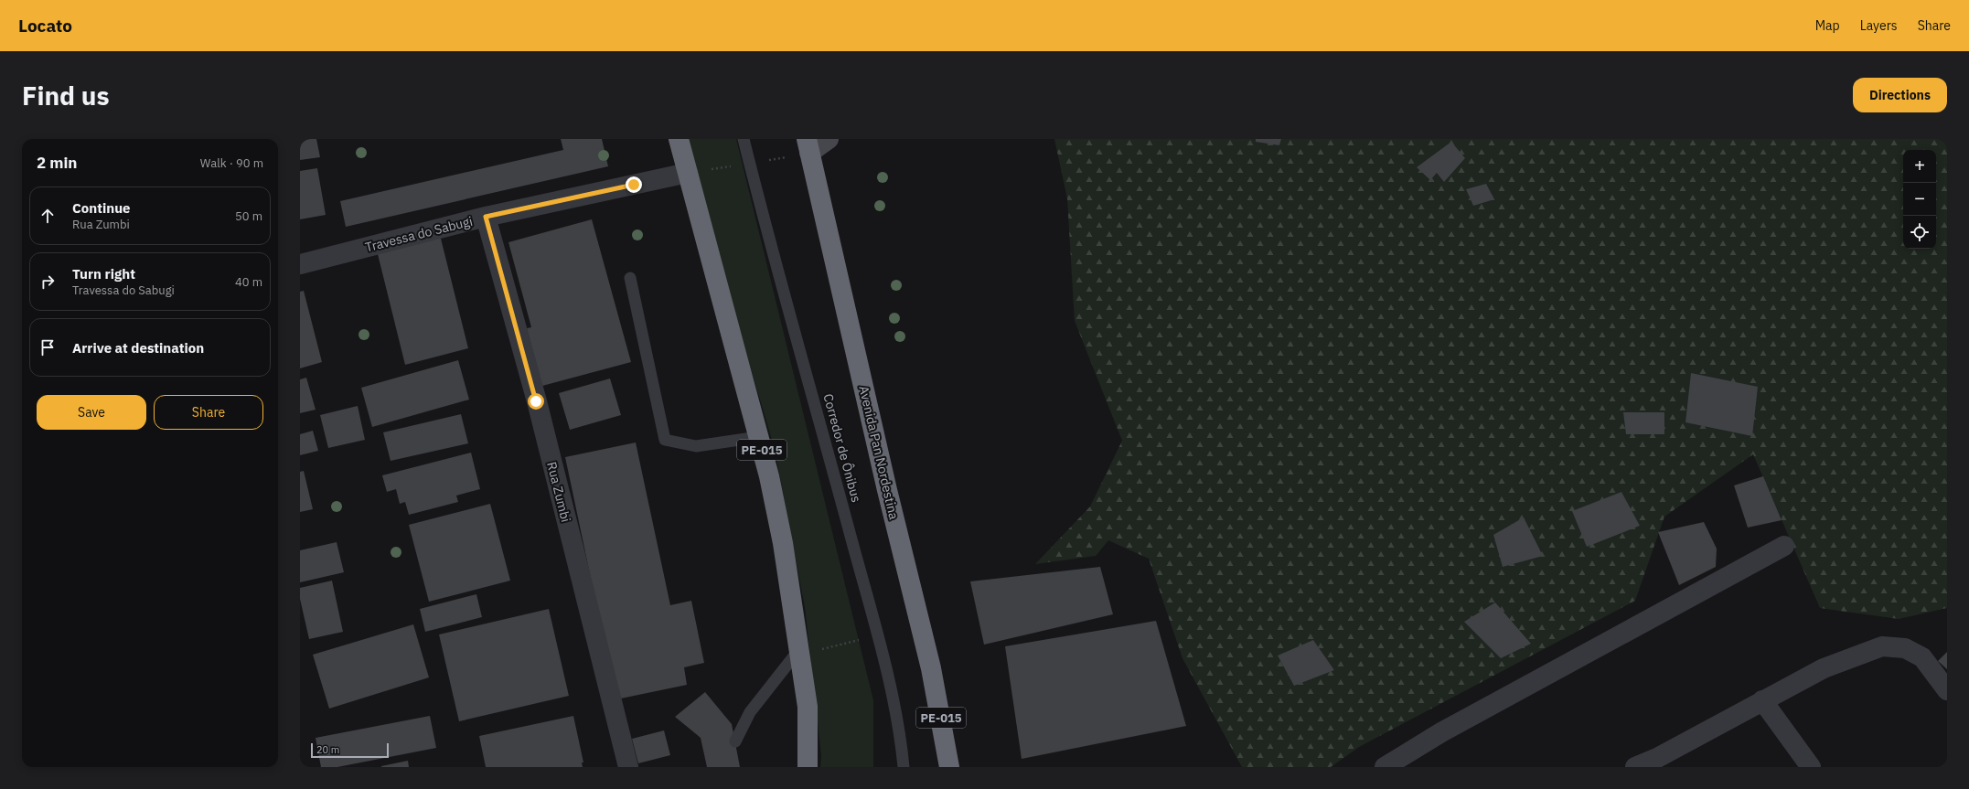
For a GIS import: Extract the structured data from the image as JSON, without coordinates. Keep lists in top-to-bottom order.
{
  "streets": {
    "highway": ["PE-015", "Avenida Pan Nordestina"],
    "street": ["Travessa do Sabugi", "Rua Zumbi"],
    "lane": ["Corredor de Ônibus"]
  },
  "crossings": [
    ["Travessa do Sabugi", "PE-015"],
    ["Travessa do Sabugi", "Rua Zumbi"]
  ],
  "scale_bar": "20 m",
  "page": {
    "header": "Locato",
    "nav": ["Map", "Layers", "Share"],
    "buttons": [
      "Directions",
      ["Save", "Share"]
    ],
    "title": "Find us",
    "heading": ["2 min", "Walk · 90 m"],
    "map_buttons": ["+", "−"],
    "list": [
      ["Continue", "Rua Zumbi", "50 m"],
      ["Turn right", "Travessa do Sabugi", "40 m"],
      "Arrive at destination"
    ],
    "scale": "20 m"
  }
}
